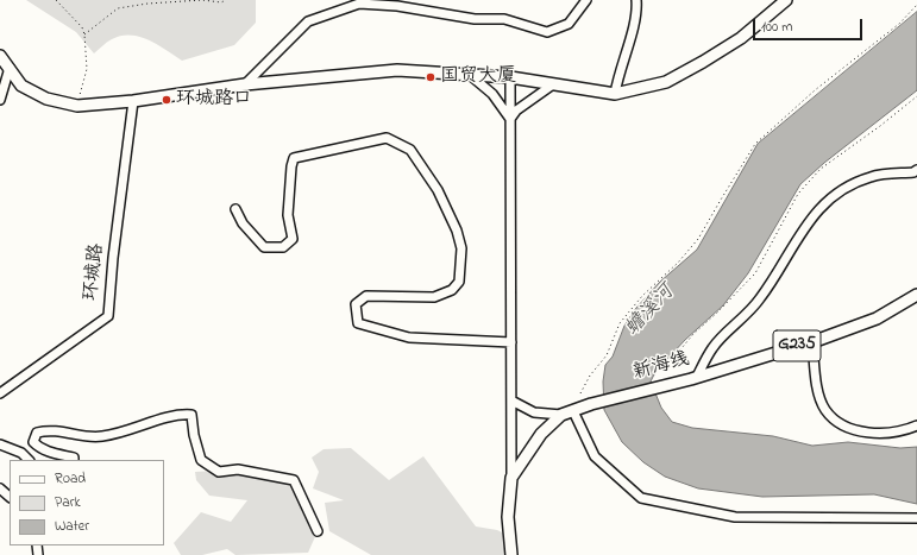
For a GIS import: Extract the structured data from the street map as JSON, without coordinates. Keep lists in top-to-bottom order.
{
  "streets": {
    "main road": ["G235", "新海线"],
    "street": ["环城路"]
  },
  "water": ["蟾溪河"],
  "places": ["国贸大厦", "环城路口"],
  "legend": ["Road", "Park", "Water"],
  "scale_bar": "100 m"
}
